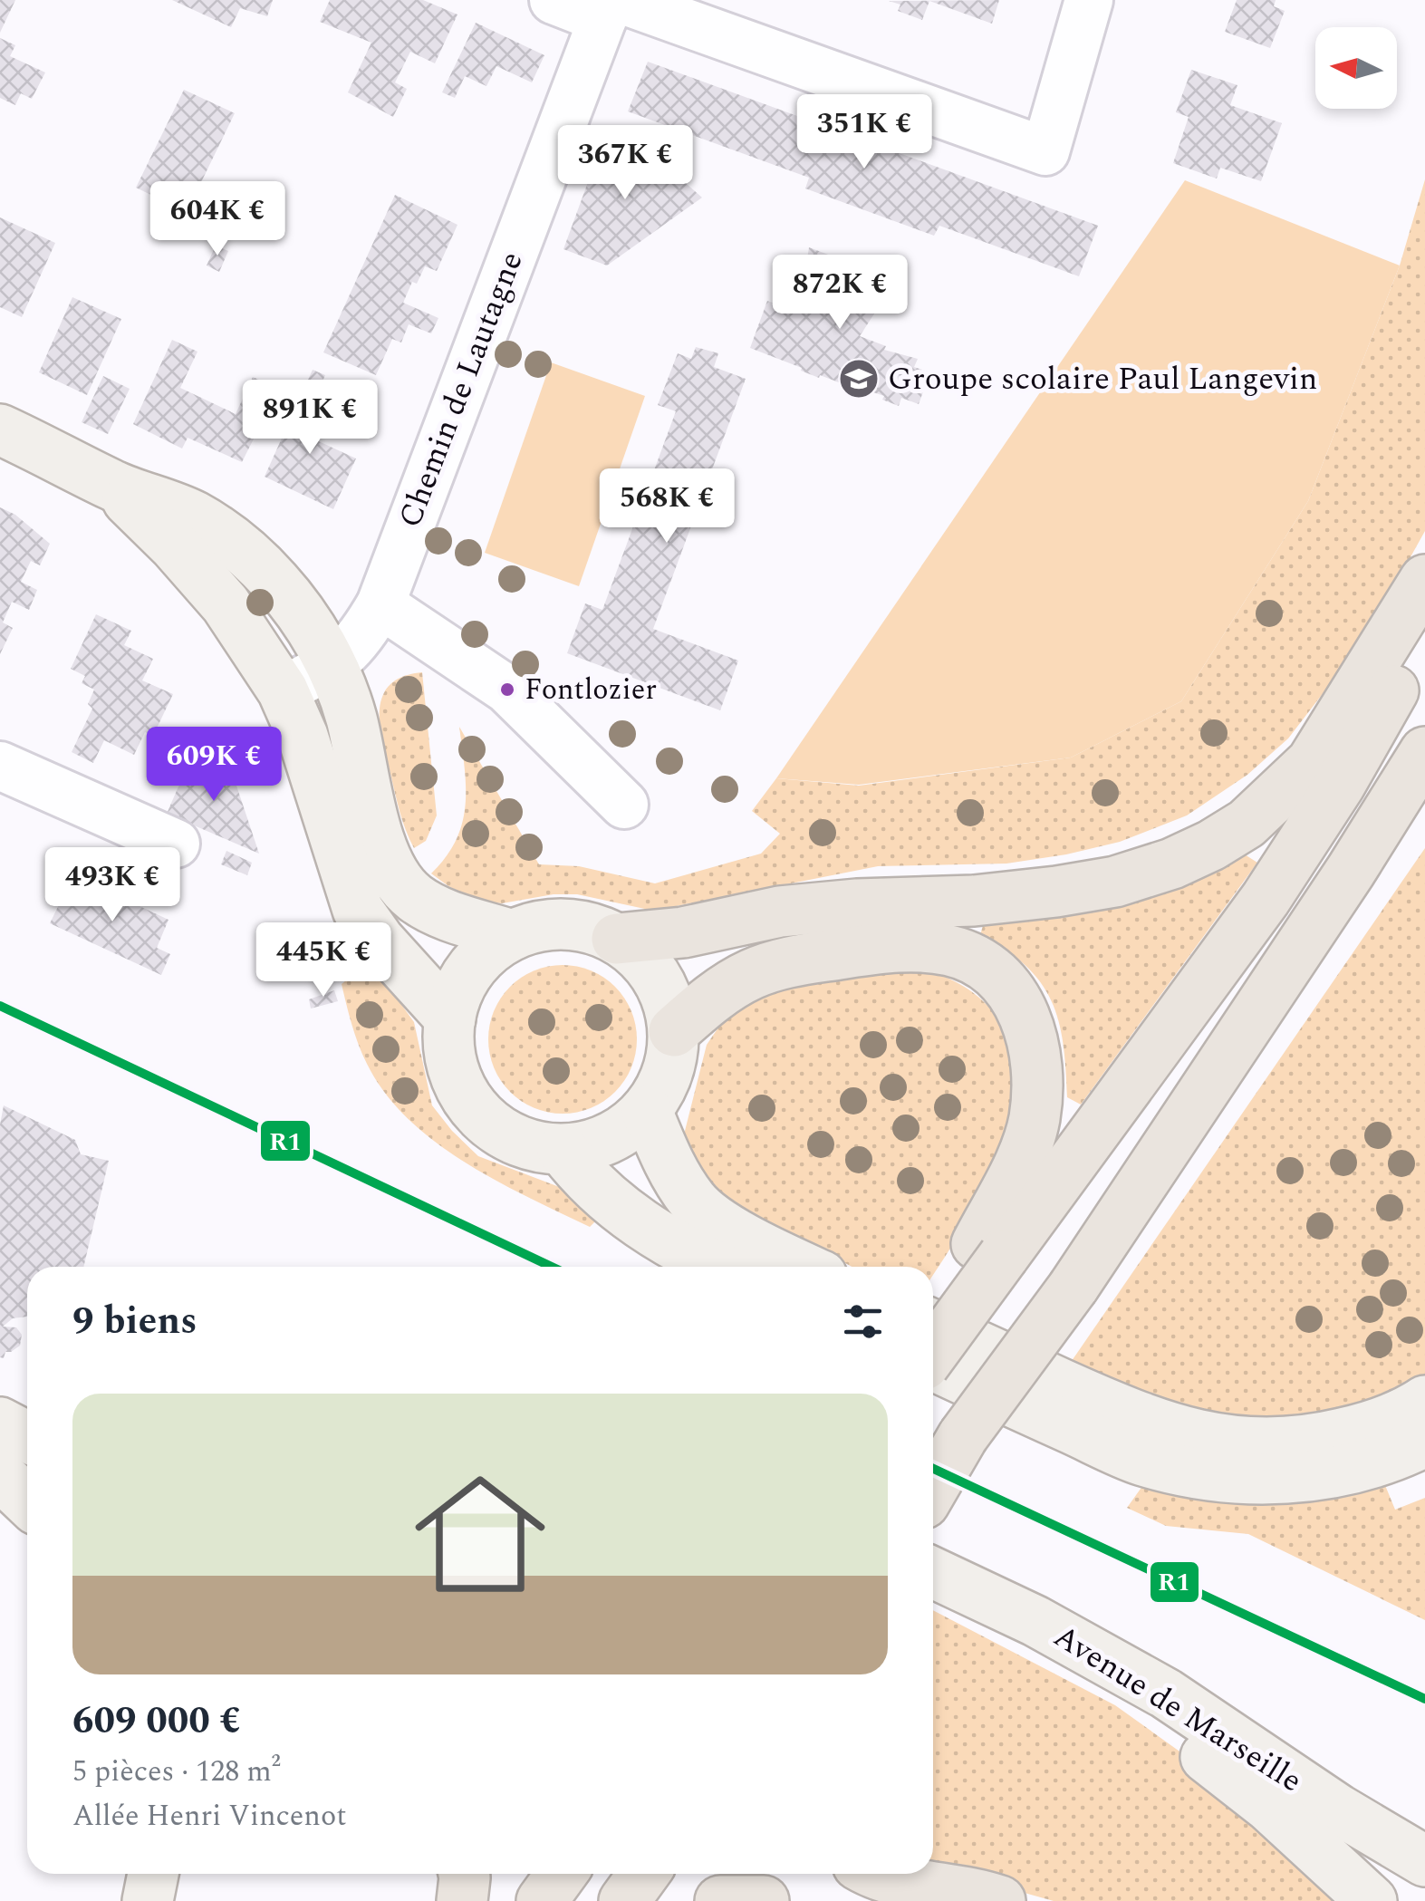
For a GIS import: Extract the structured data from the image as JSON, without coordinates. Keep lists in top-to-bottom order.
{
  "streets": {
    "main road": ["Avenue de Marseille"],
    "street": ["Chemin de Lautagne"]
  },
  "places": {
    "school or university": ["Groupe scolaire Paul Langevin"],
    "other": ["Fontlozier"]
  },
  "lines": ["transit line R1"],
  "north": "left",
  "page": {
    "price": [
      "351K €",
      "367K €",
      "604K €",
      "872K €",
      "891K €",
      "568K €",
      "609K €",
      "493K €",
      "445K €"
    ],
    "heading": "9 biens",
    "list": [
      {
        "name": "609 000 €",
        "note": "5 pièces · 128 m² · Allée Henri Vincenot"
      }
    ]
  }
}
